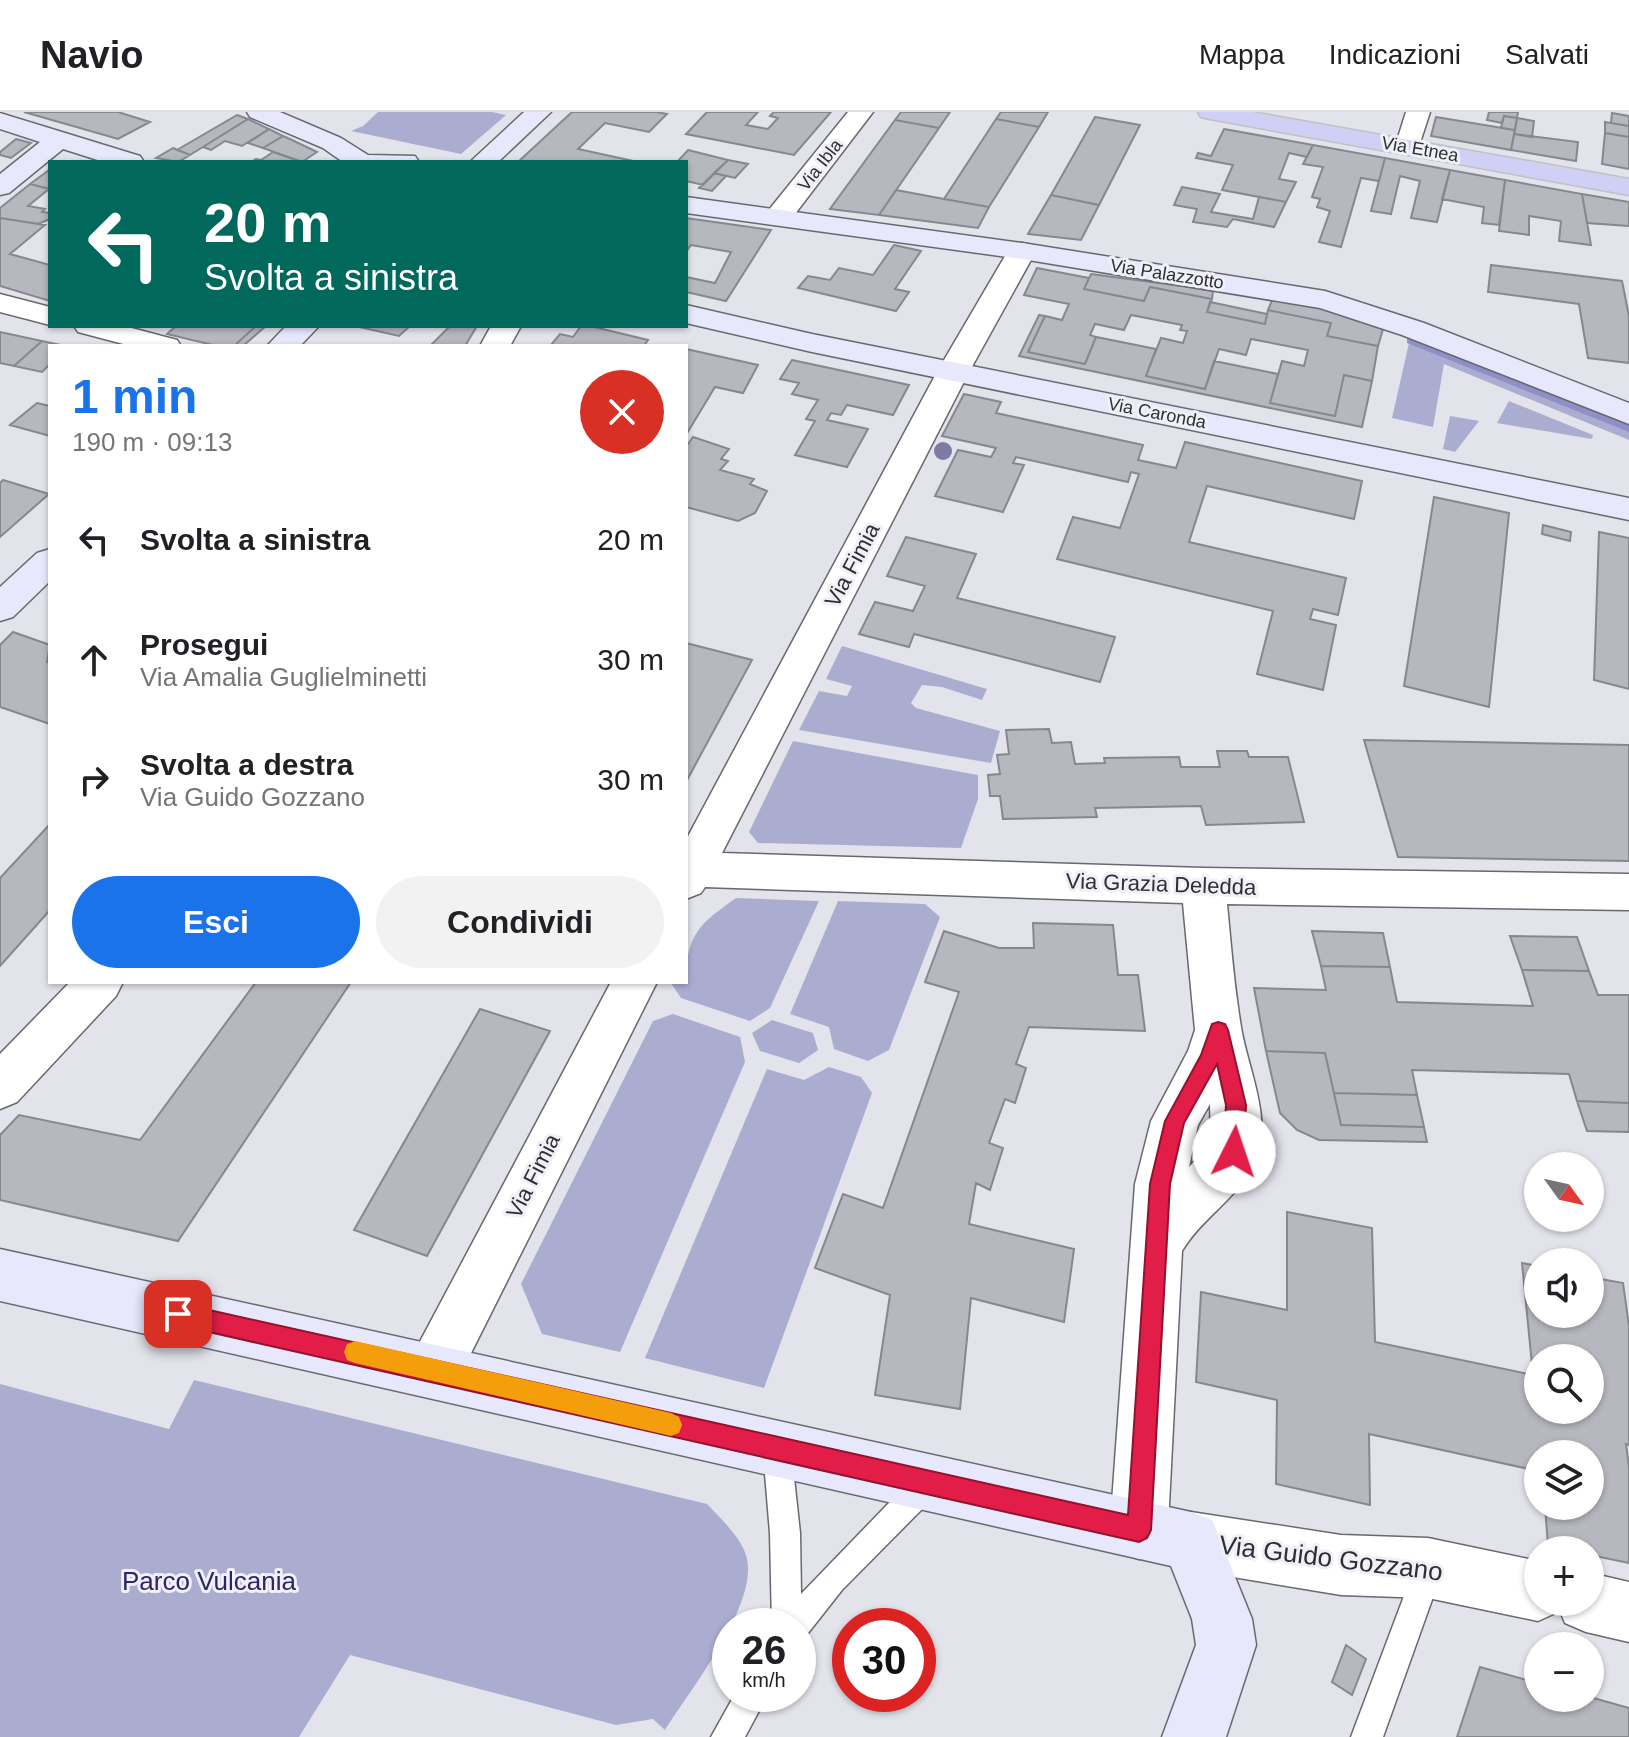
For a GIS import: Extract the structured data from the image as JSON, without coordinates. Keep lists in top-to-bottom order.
{
  "streets": {
    "main road": [
      "Via Etnea",
      "Via Palazzotto",
      "Via Caronda",
      "Via Guido Gozzano"
    ],
    "street": ["Via Ibla", "Via Fimia", "Via Grazia Deledda"]
  },
  "crossings": [
    ["Via Ibla", "Via Palazzotto"],
    ["Via Palazzotto", "Via Fimia"],
    ["Via Caronda", "Via Fimia"],
    ["Via Fimia", "Via Grazia Deledda"],
    ["Via Fimia", "Via Guido Gozzano"]
  ],
  "parks": ["Parco Vulcania"],
  "north": "bottom right",
  "page": {
    "header": "Navio",
    "nav": ["Mappa", "Indicazioni", "Salvati"],
    "turn": ["20 m", "Svolta a sinistra"],
    "heading": ["1 min", "190 m · 09:13"],
    "list": [
      {
        "name": "Svolta a sinistra",
        "value": "20 m"
      },
      {
        "name": "Prosegui",
        "note": "Via Amalia Guglielminetti",
        "value": "30 m"
      },
      {
        "name": "Svolta a destra",
        "note": "Via Guido Gozzano",
        "value": "30 m"
      }
    ],
    "buttons": ["Esci", "Condividi"],
    "map_buttons": ["+", "−"],
    "speed": "26 km/h",
    "limit": "30"
  }
}
